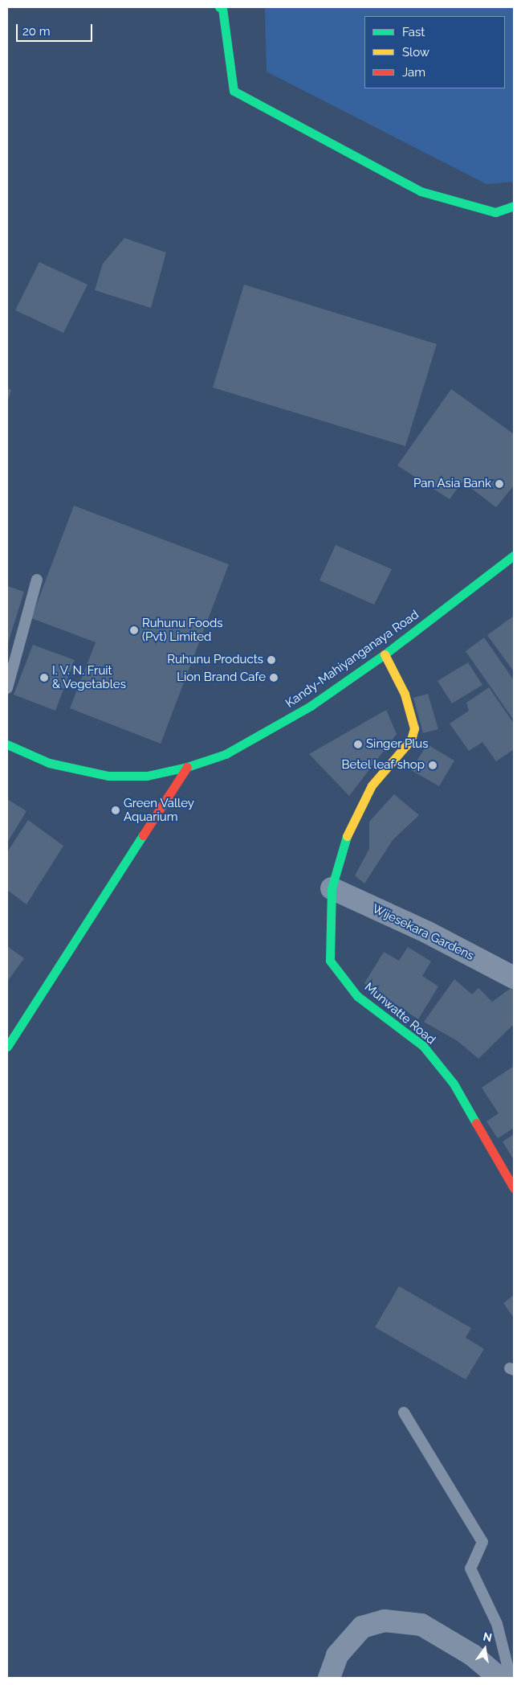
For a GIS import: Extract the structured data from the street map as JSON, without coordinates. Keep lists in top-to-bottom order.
{
  "streets": {
    "main road": ["Kandy-Mahiyanganaya Road", "Munwatte Road"],
    "street": ["Wijesekara Gardens"]
  },
  "crossings": [
    ["Kandy-Mahiyanganaya Road", "Munwatte Road"],
    ["Wijesekara Gardens", "Munwatte Road"]
  ],
  "places": [
    "Pan Asia Bank",
    "Ruhunu Foods (Pvt) Limited",
    "Ruhunu Products",
    "I. V. N. Fruit & Vegetables",
    "Lion Brand Cafe",
    "Singer Plus",
    "Betel leaf shop",
    "Green Valley Aquarium"
  ],
  "legend": ["Fast", "Slow", "Jam"],
  "scale_bar": "20 m",
  "north": "top"
}
